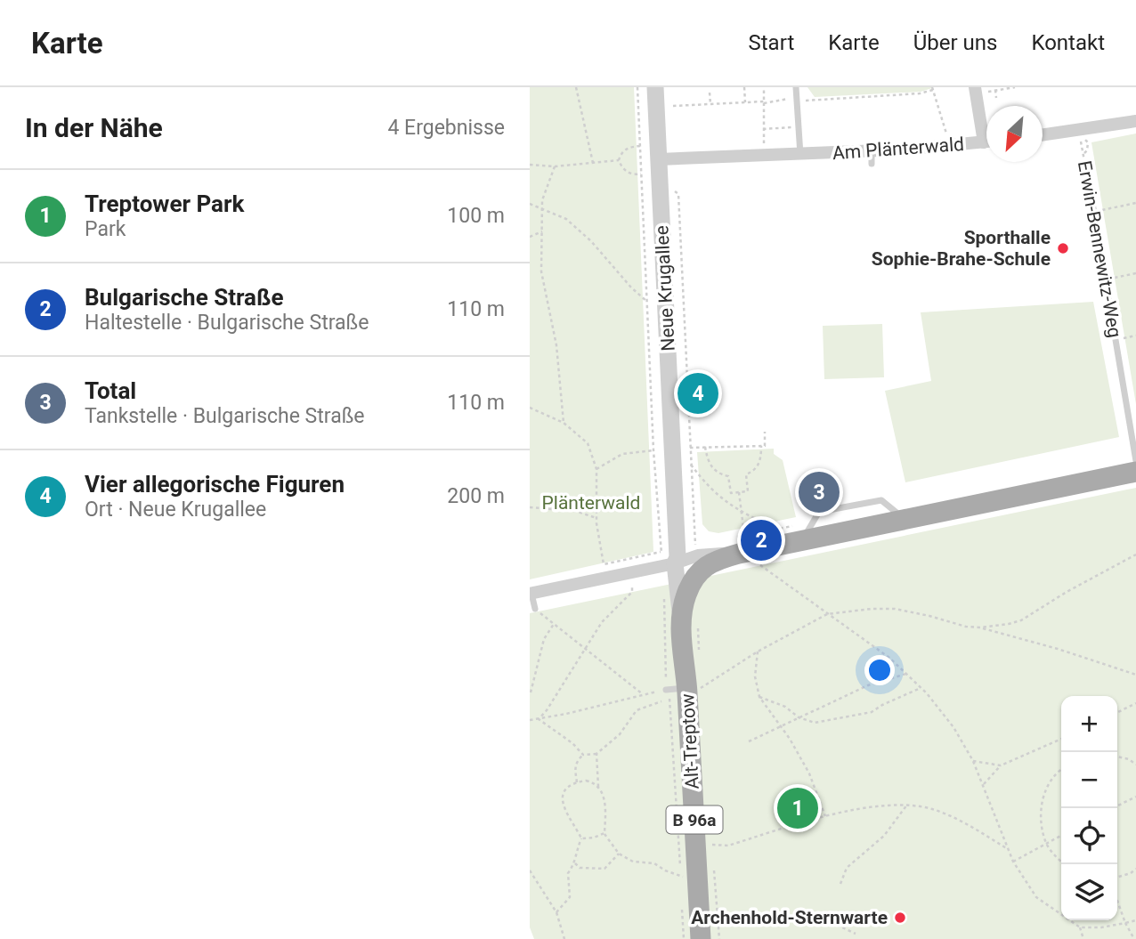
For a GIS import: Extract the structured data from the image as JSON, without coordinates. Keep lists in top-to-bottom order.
{
  "streets": {
    "main road": ["Alt-Treptow", "B 96a"],
    "street": ["Am Plänterwald", "Neue Krugallee"],
    "lane": ["Erwin-Bennewitz-Weg"]
  },
  "crossings": [
    ["Am Plänterwald", "Neue Krugallee"],
    ["Neue Krugallee", "Alt-Treptow"],
    ["Alt-Treptow", "B 96a"]
  ],
  "parks": ["Plänterwald"],
  "places": ["Sporthalle Sophie-Brahe-Schule", "Archenhold-Sternwarte"],
  "north": "bottom left",
  "page": {
    "header": "Karte",
    "nav": [
      "Start",
      "Karte",
      "Über uns",
      "Kontakt"
    ],
    "heading": ["In der Nähe", "4 Ergebnisse"],
    "list": [
      {
        "mark": "1",
        "name": "Treptower Park",
        "note": "Park",
        "value": "100 m"
      },
      {
        "mark": "2",
        "name": "Bulgarische Straße",
        "note": "Haltestelle · Bulgarische Straße",
        "value": "110 m"
      },
      {
        "mark": "3",
        "name": "Total",
        "note": "Tankstelle · Bulgarische Straße",
        "value": "110 m"
      },
      {
        "mark": "4",
        "name": "Vier allegorische Figuren",
        "note": "Ort · Neue Krugallee",
        "value": "200 m"
      }
    ],
    "pins": [
      "4",
      "3",
      "2",
      "1"
    ],
    "map_buttons": ["+", "−"]
  }
}
